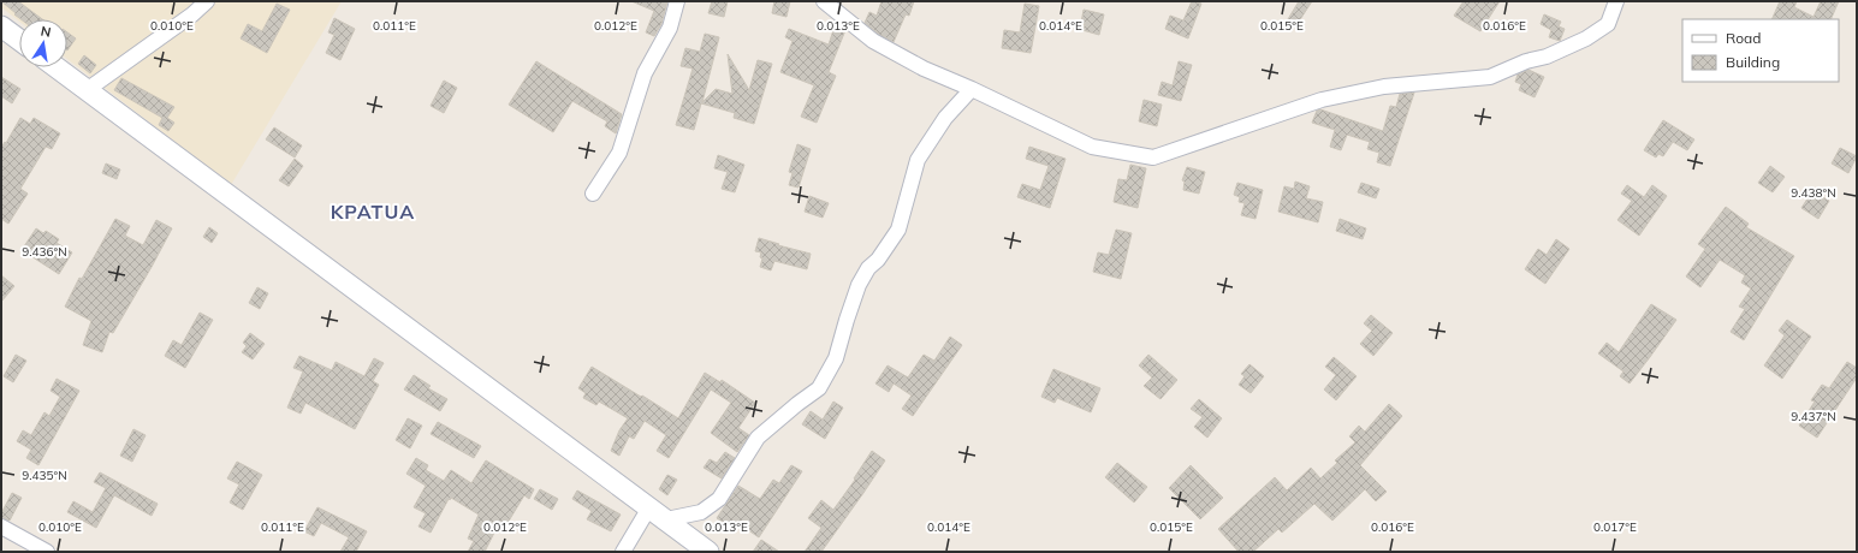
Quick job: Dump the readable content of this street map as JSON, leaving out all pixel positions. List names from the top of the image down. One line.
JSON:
{"districts":["KPATUA"],"legend":["Road","Building"],"north":"top","coordinates":["0.010°E","0.011°E","0.012°E","0.013°E","0.014°E","0.015°E","0.016°E","9.438°N","9.436°N","9.437°N","9.435°N","0.017°E"]}
